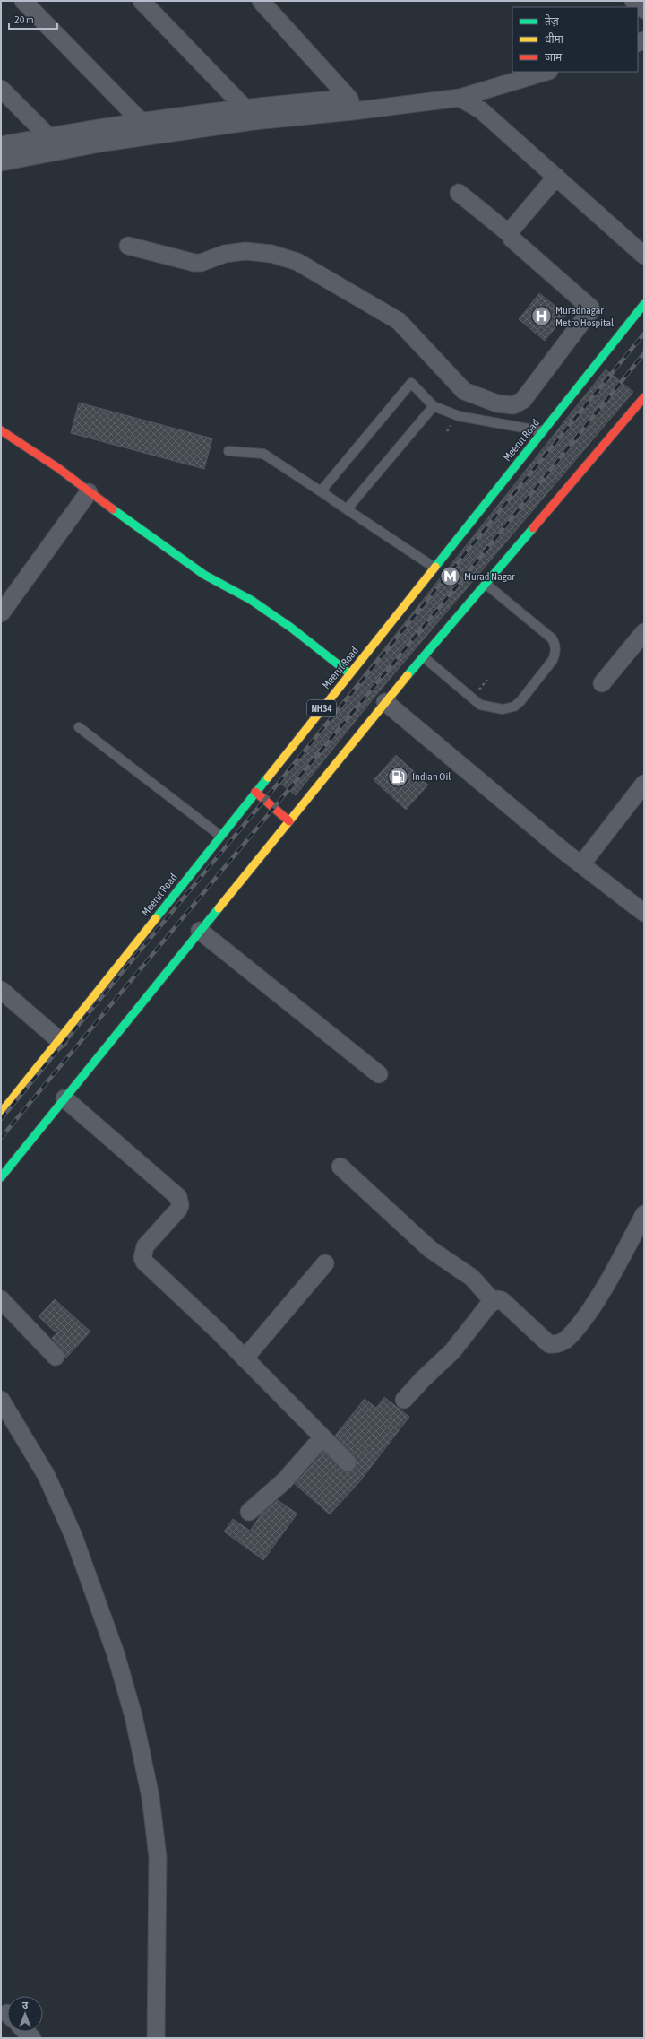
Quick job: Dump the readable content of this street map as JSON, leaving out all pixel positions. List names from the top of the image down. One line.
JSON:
{"streets":{"main road":["Meerut Road","NH34"]},"places":{"hospital":["Muradnagar Metro Hospital"],"metro station":["Murad Nagar"],"fuel station":["Indian Oil"]},"legend":["तेज़","धीमा","जाम"],"scale_bar":"20 m","north":"top"}
